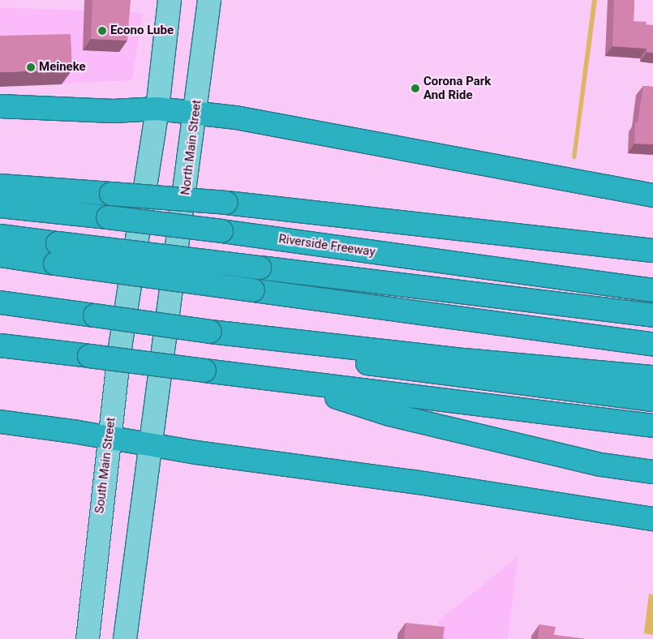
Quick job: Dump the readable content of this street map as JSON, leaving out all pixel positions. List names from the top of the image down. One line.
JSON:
{"streets":{"highway":["Riverside Freeway"],"main road":["North Main Street","South Main Street"]},"places":["Econo Lube","Meineke","Corona Park And Ride"]}
